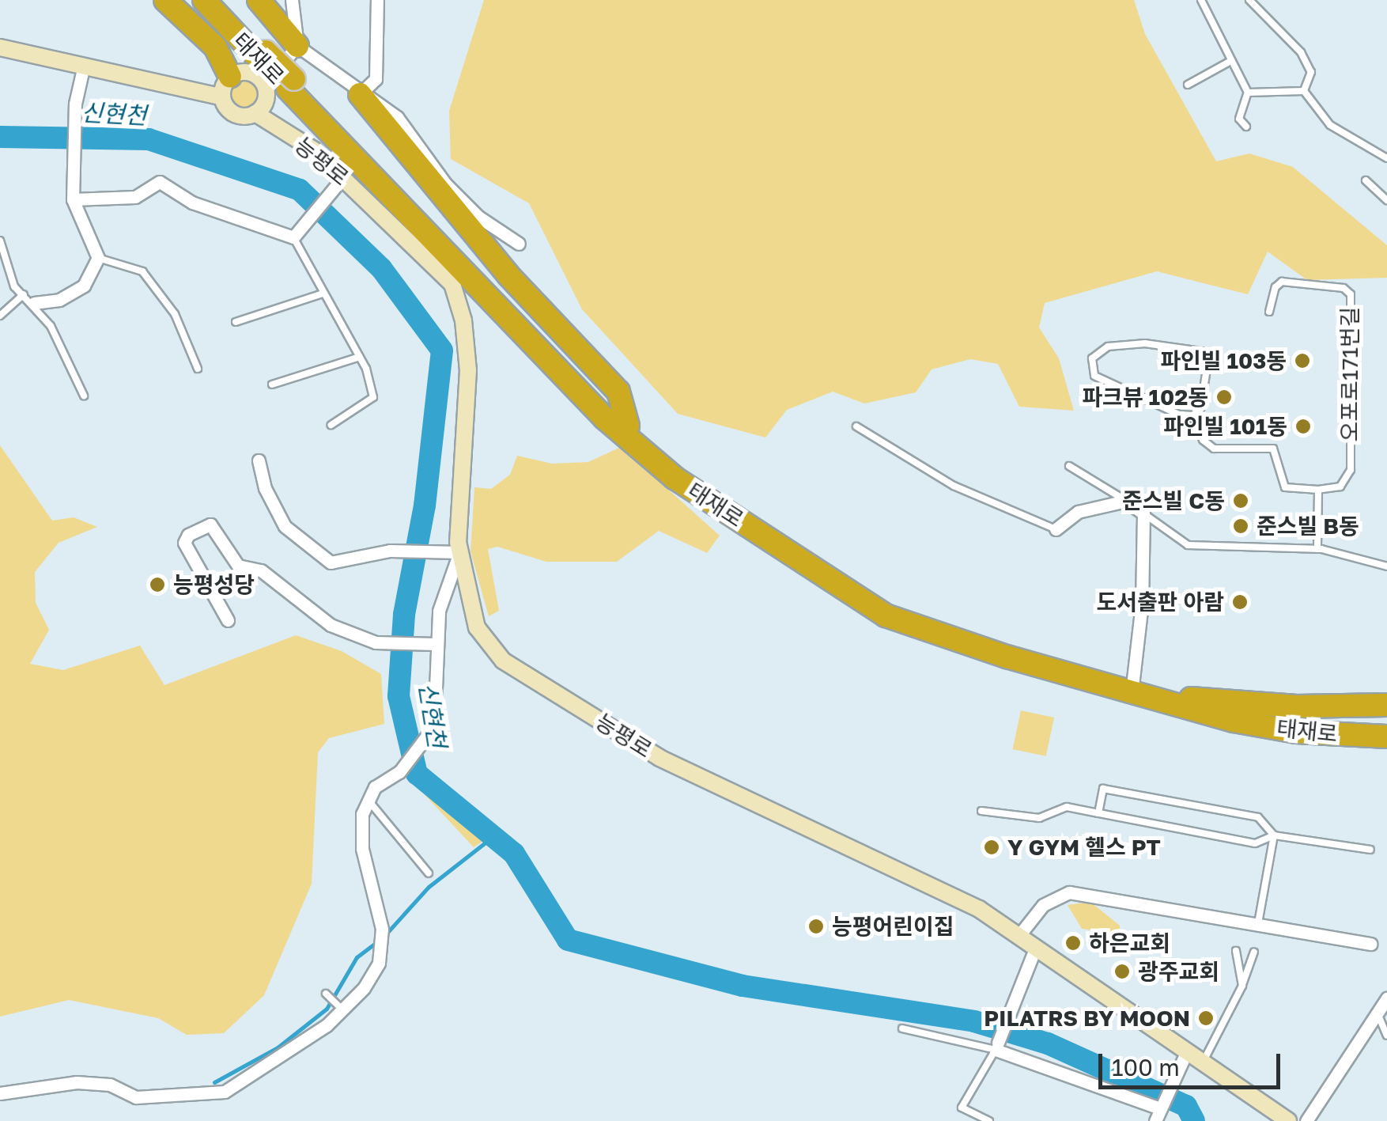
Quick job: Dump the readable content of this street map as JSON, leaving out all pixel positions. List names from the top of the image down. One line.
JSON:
{"streets":{"highway":["태재로"],"main road":["능평로"],"lane":["오포로171번길"]},"water":["신현천"],"places":["파인빌 103동","파크뷰 102동","파인빌 101동","준스빌 C동","준스빌 B동","능평성당","도서출판 아람","Y GYM 헬스 PT","능평어린이집","하은교회","광주교회","PILATRS BY MOON"],"scale_bar":"100 m"}
